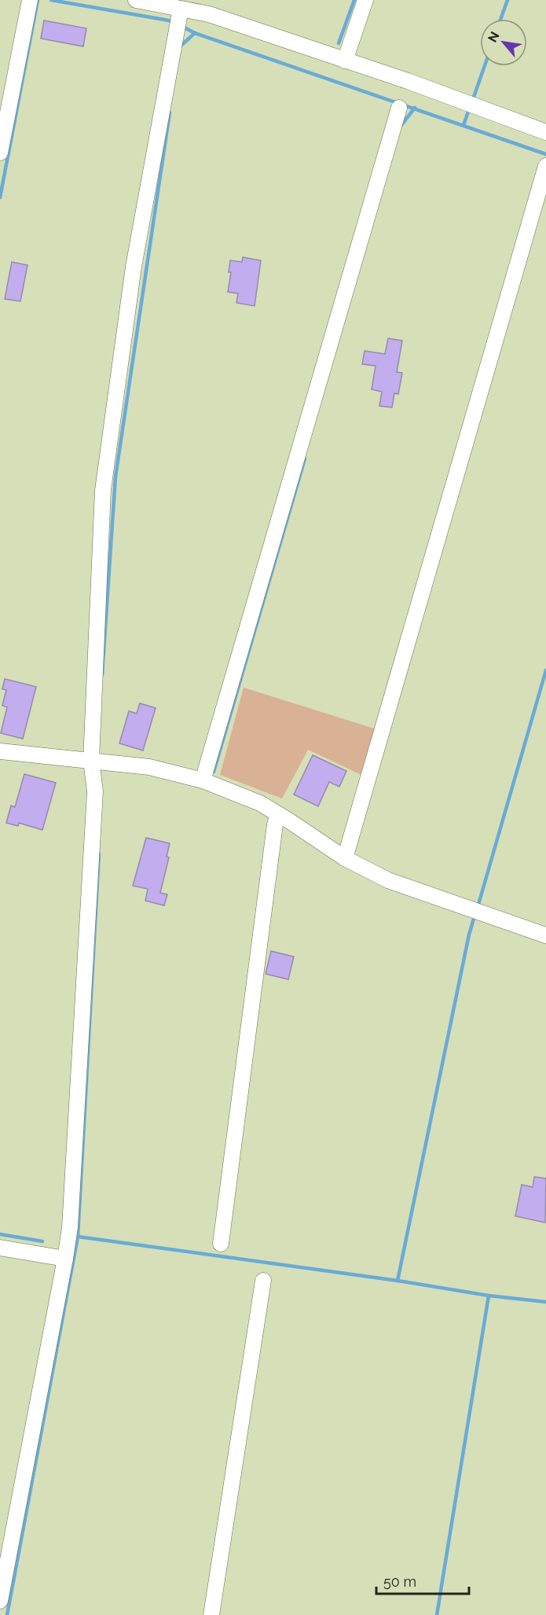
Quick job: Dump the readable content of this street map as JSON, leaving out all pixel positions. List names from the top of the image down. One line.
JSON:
{"scale_bar":"50 m","north":"top left"}
